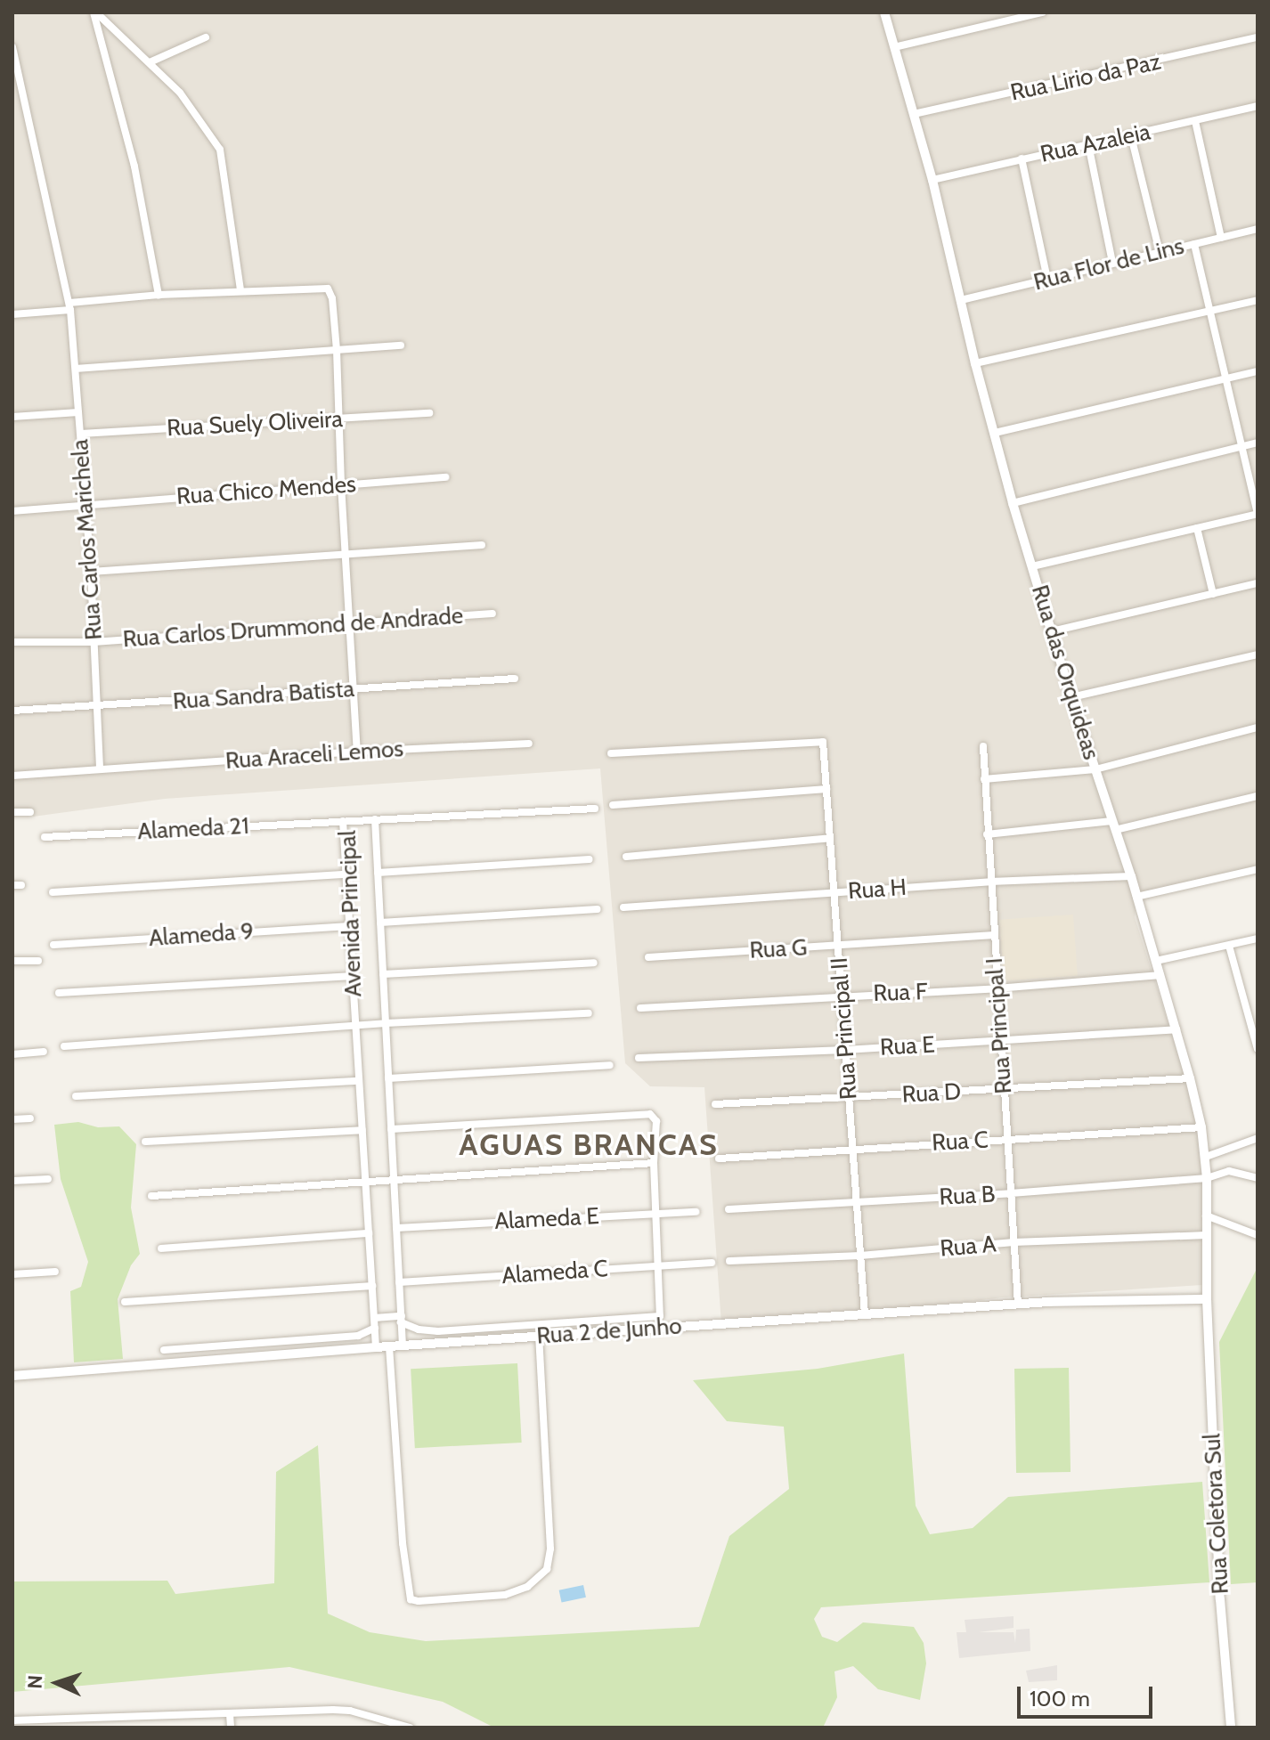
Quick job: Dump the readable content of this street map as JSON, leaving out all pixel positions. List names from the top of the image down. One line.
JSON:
{"streets":{"street":["Rua Lirio da Paz","Rua Azaleia","Rua Flor de Lins","Rua Suely Oliveira","Rua Chico Mendes","Rua Carlos Marichela","Rua Carlos Drummond de Andrade","Rua das Orquideas","Rua Sandra Batista","Rua Araceli Lemos","Alameda 21","Rua H","Avenida Principal","Alameda 9","Rua G","Rua F","Rua Principal I","Rua Principal II","Rua E","Rua D","Rua C","Rua B","Alameda E","Rua A","Alameda C","Rua 2 de Junho","Rua Coletora Sul"]},"crossings":[["Rua Lirio da Paz","Rua das Orquideas"],["Rua Azaleia","Rua das Orquideas"],["Rua Flor de Lins","Rua das Orquideas"],["Rua Suely Oliveira","Rua Carlos Marichela"],["Rua Chico Mendes","Rua Carlos Marichela"],["Rua Carlos Marichela","Rua Carlos Drummond de Andrade"],["Rua Carlos Marichela","Rua Sandra Batista"],["Rua Carlos Marichela","Rua Araceli Lemos"],["Rua das Orquideas","Rua H"],["Rua das Orquideas","Rua F"],["Rua das Orquideas","Rua E"],["Rua das Orquideas","Rua D"],["Rua das Orquideas","Rua C"],["Rua das Orquideas","Rua B"],["Rua das Orquideas","Rua A"],["Rua das Orquideas","Rua 2 de Junho"],["Rua das Orquideas","Rua Coletora Sul"],["Alameda 21","Avenida Principal"],["Rua H","Rua Principal I"],["Rua H","Rua Principal II"],["Avenida Principal","Alameda 9"],["Avenida Principal","Alameda E"],["Avenida Principal","Alameda C"],["Avenida Principal","Rua 2 de Junho"],["Rua G","Rua Principal I"],["Rua G","Rua Principal II"],["Rua F","Rua Principal I"],["Rua F","Rua Principal II"],["Rua Principal I","Rua E"],["Rua Principal I","Rua D"],["Rua Principal I","Rua C"],["Rua Principal I","Rua B"],["Rua Principal I","Rua A"],["Rua Principal I","Rua 2 de Junho"],["Rua Principal II","Rua E"],["Rua Principal II","Rua D"],["Rua Principal II","Rua C"],["Rua Principal II","Rua B"],["Rua Principal II","Rua A"],["Rua Principal II","Rua 2 de Junho"],["Rua 2 de Junho","Rua Coletora Sul"]],"districts":["ÁGUAS BRANCAS"],"scale_bar":"100 m","north":"left"}
